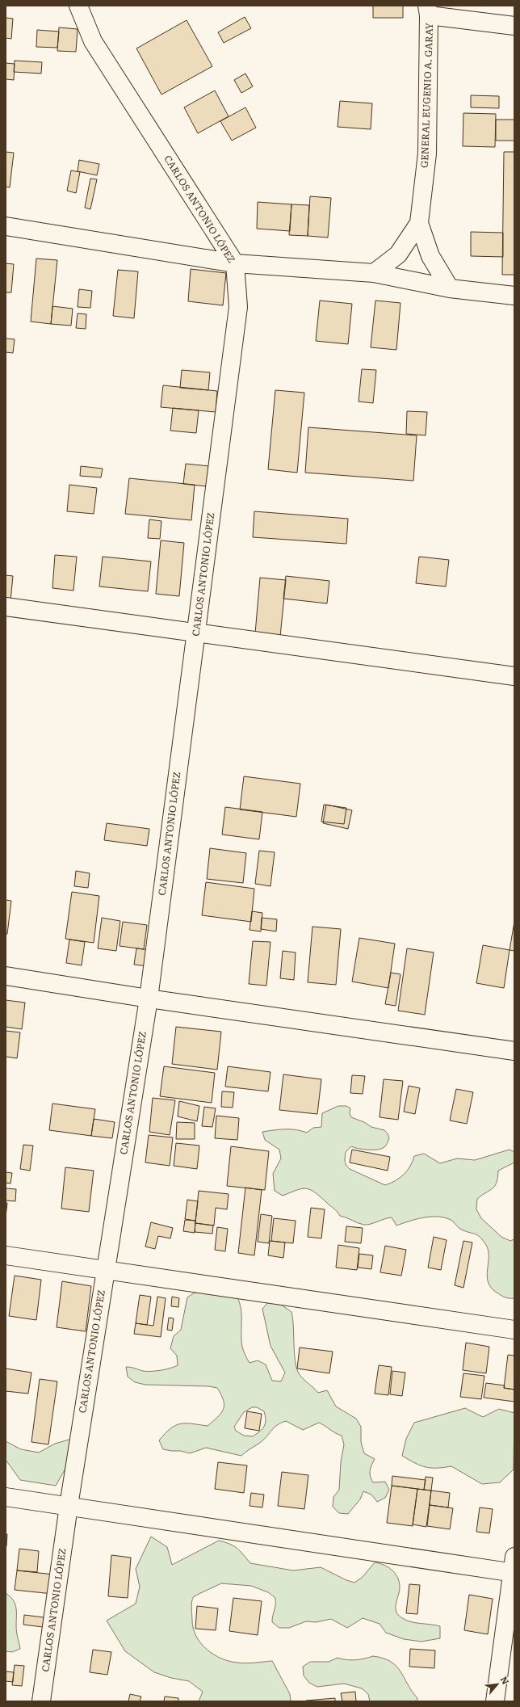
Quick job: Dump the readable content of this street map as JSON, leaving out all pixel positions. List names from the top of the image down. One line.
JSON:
{"streets":{"street":["GENERAL EUGENIO A. GARAY","CARLOS ANTONIO LÓPEZ"]},"north":"top right"}
